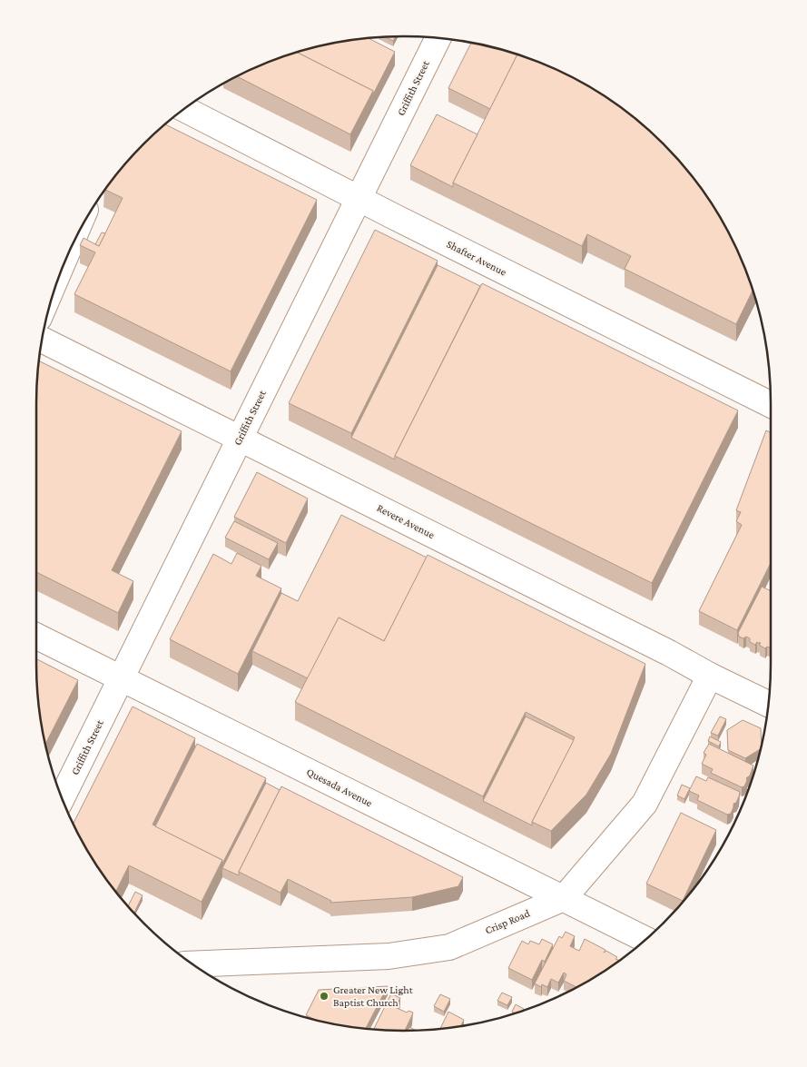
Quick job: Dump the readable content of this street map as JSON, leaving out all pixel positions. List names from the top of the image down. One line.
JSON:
{"streets":{"street":["Griffith Street","Shafter Avenue","Revere Avenue","Quesada Avenue","Crisp Road"]},"crossings":[["Griffith Street","Shafter Avenue"],["Griffith Street","Revere Avenue"],["Griffith Street","Quesada Avenue"],["Revere Avenue","Crisp Road"],["Quesada Avenue","Crisp Road"]],"places":["Greater New Light Baptist Church"]}
